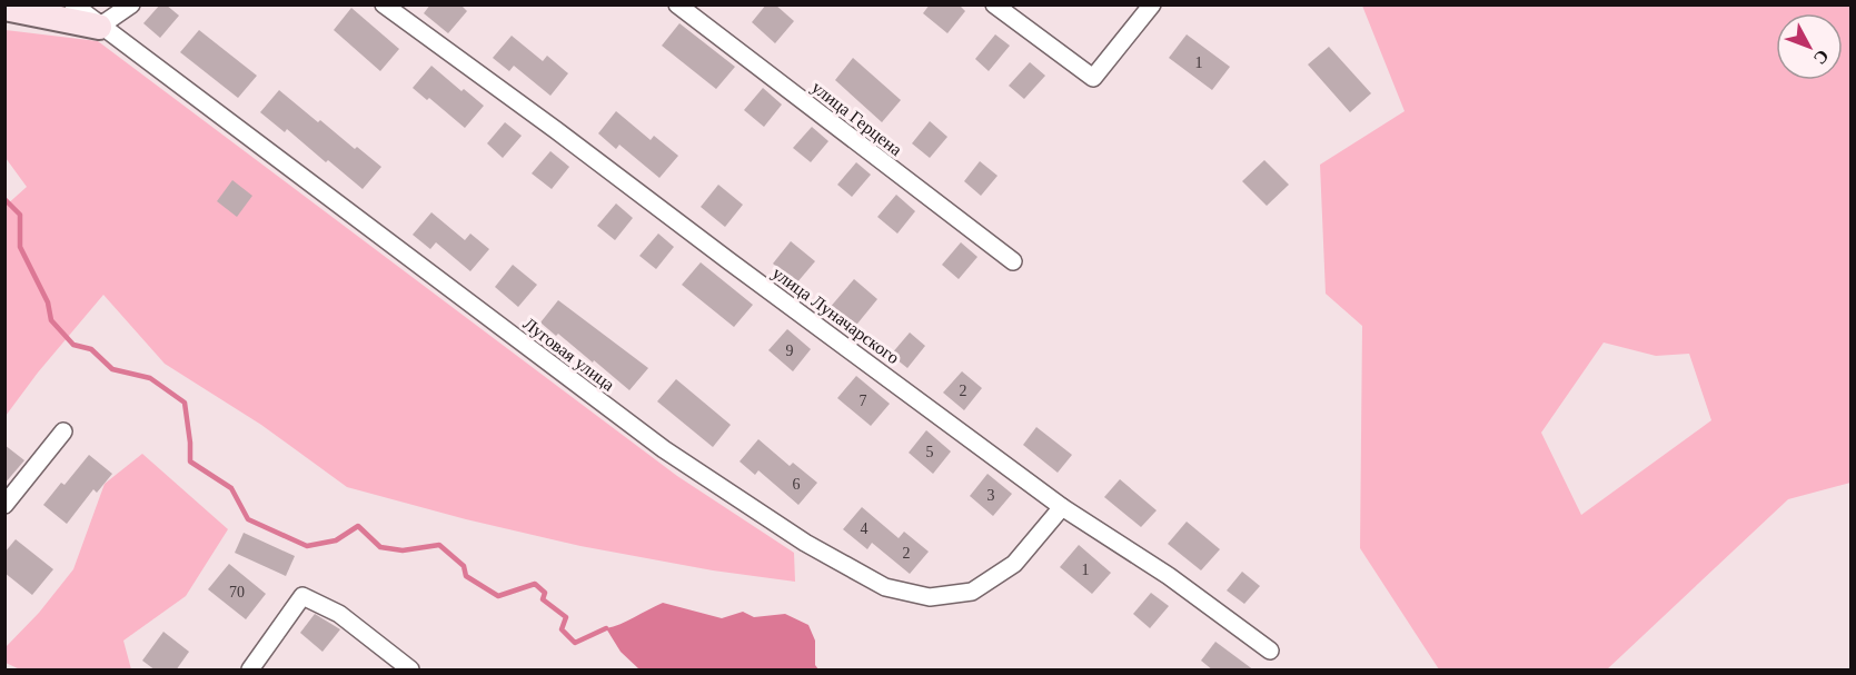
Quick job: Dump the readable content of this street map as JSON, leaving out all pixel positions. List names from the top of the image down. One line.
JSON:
{"streets":{"street":["улица Герцена","улица Луначарского","Луговая улица"]},"crossings":[["улица Луначарского","Луговая улица"]],"house_numbers":["1","9","2","7","5","6","3","4","2","1","70"],"north":"bottom right"}
